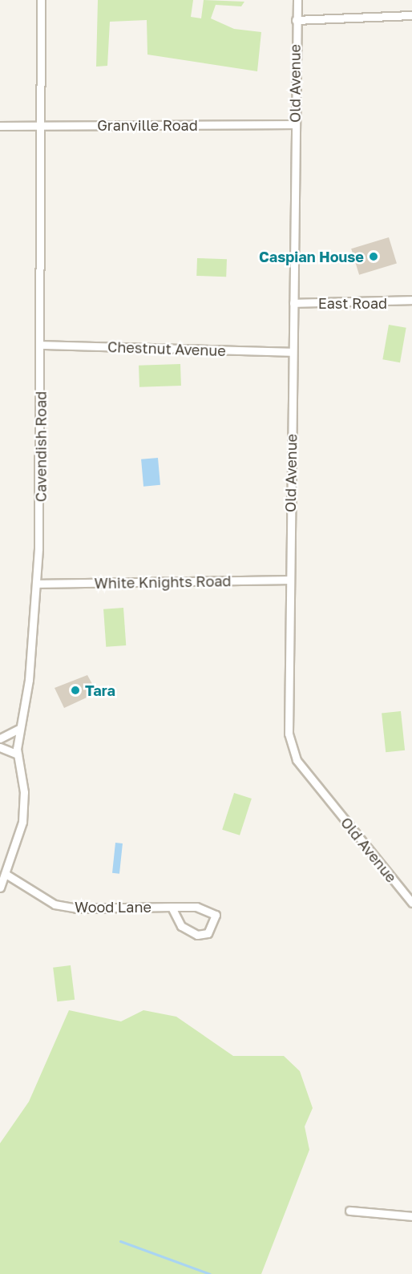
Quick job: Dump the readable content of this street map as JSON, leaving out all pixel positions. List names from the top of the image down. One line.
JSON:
{"streets":{"street":["Old Avenue","Granville Road","East Road","Chestnut Avenue","Cavendish Road","White Knights Road","Wood Lane"]},"crossings":[["Old Avenue","Granville Road"],["Old Avenue","East Road"],["Old Avenue","Chestnut Avenue"],["Old Avenue","White Knights Road"],["Granville Road","Cavendish Road"],["Chestnut Avenue","Cavendish Road"],["Cavendish Road","White Knights Road"],["Cavendish Road","Wood Lane"]],"places":["Caspian House","Tara"]}
